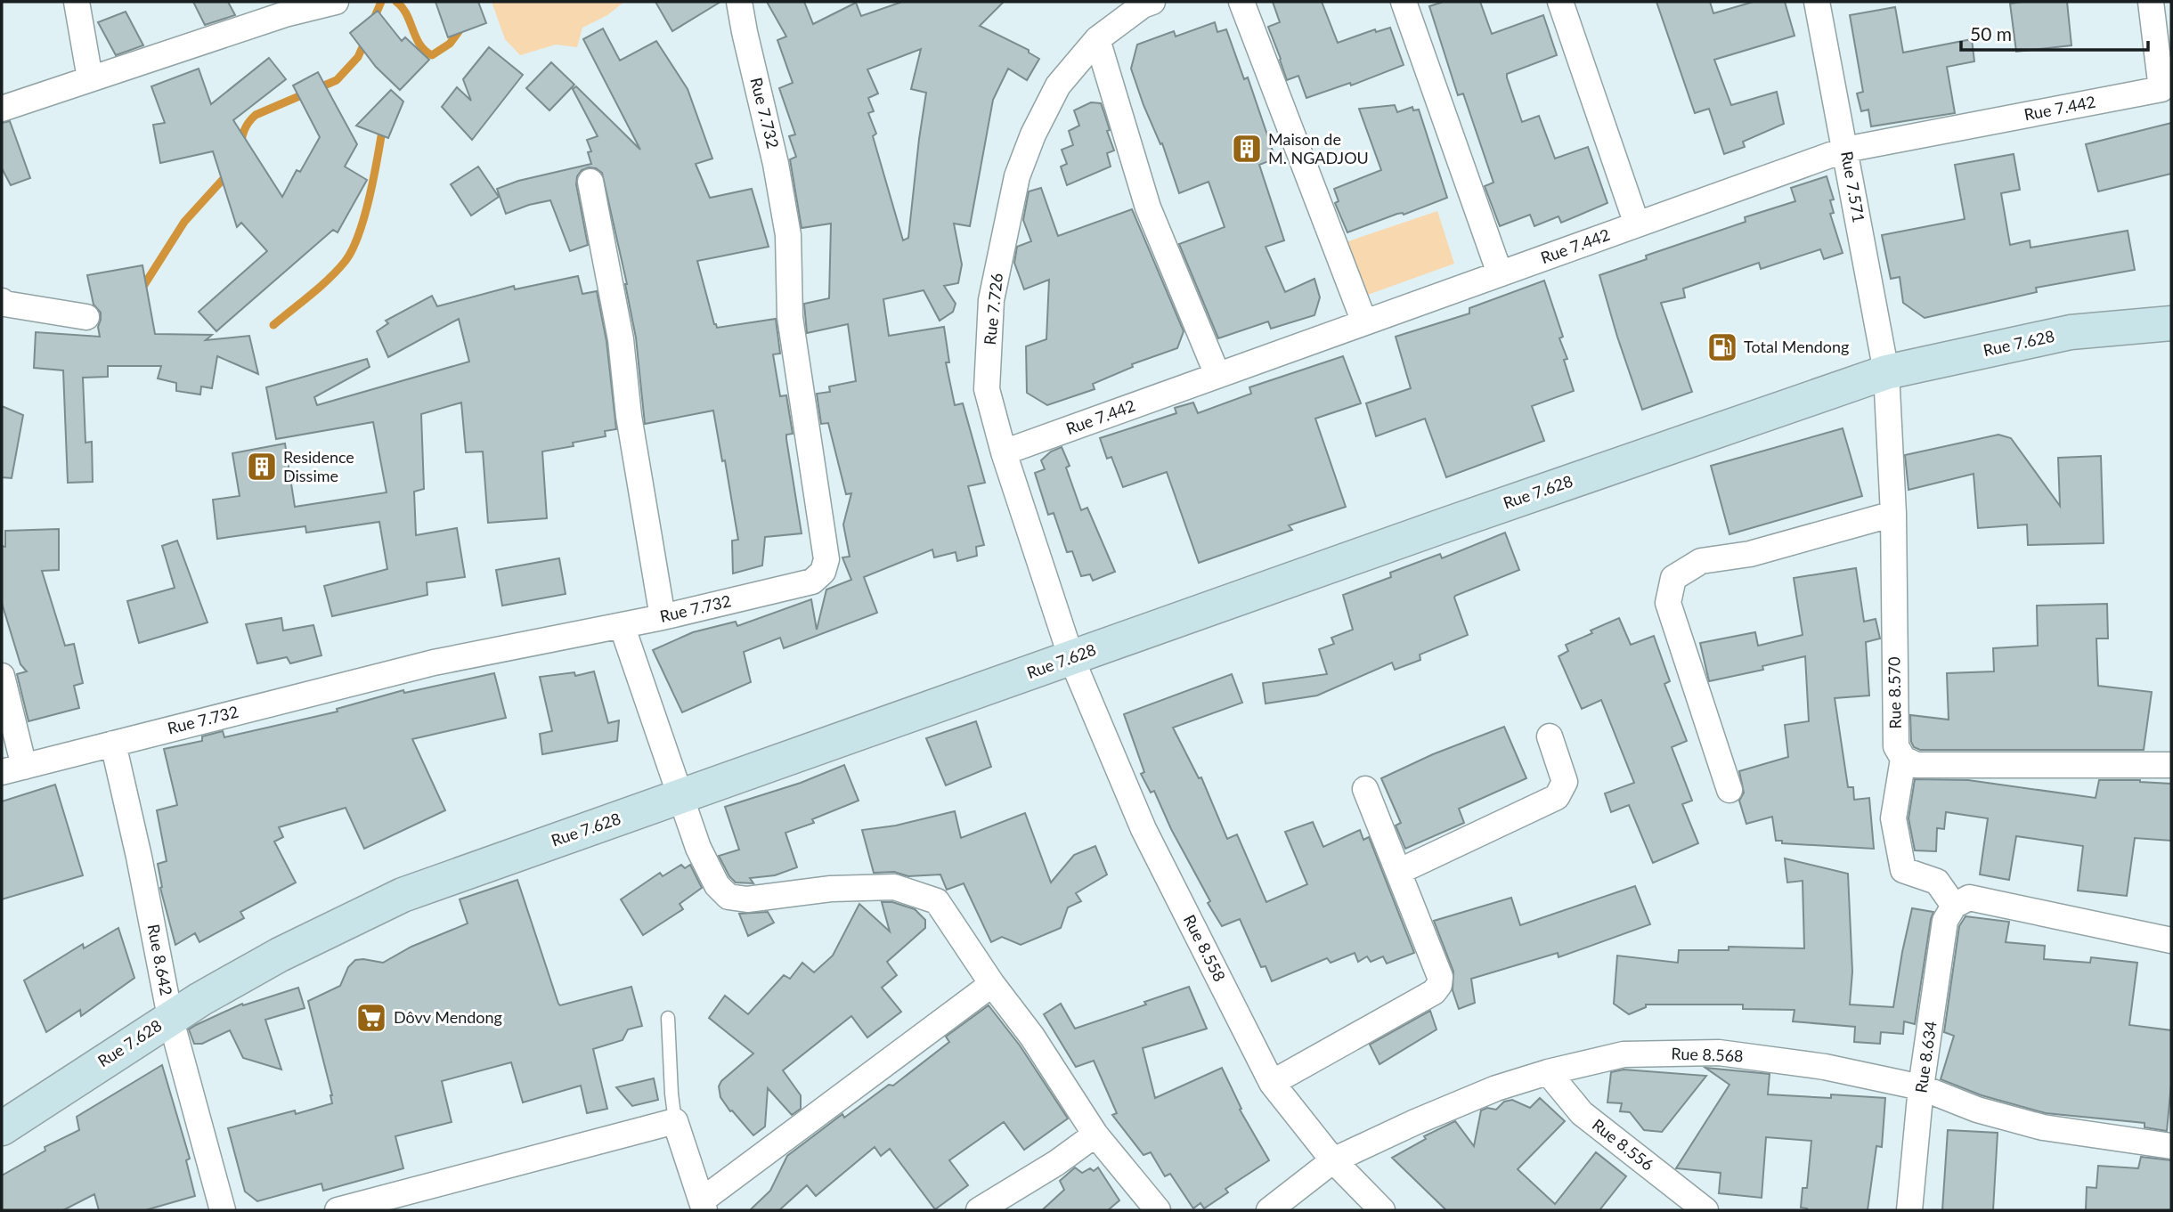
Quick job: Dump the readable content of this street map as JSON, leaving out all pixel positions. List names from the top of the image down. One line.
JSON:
{"streets":{"main road":["Rue 7.628"],"street":["Rue 7.442","Rue 7.732","Rue 7.571","Rue 7.726","Rue 8.570","Rue 8.558","Rue 8.642","Rue 8.568","Rue 8.634","Rue 8.556"]},"crossings":[["Rue 7.442","Rue 7.571"],["Rue 7.442","Rue 7.726"],["Rue 7.732","Rue 8.642"],["Rue 7.571","Rue 7.628"],["Rue 7.571","Rue 8.570"],["Rue 7.726","Rue 7.628"],["Rue 7.726","Rue 8.558"],["Rue 7.628","Rue 8.570"],["Rue 7.628","Rue 8.558"],["Rue 7.628","Rue 8.642"],["Rue 8.570","Rue 8.634"],["Rue 8.558","Rue 8.568"],["Rue 8.568","Rue 8.634"],["Rue 8.568","Rue 8.556"]],"places":{"building":["Maison de M. NGADJOU","Residence Dissime"],"fuel station":["Total Mendong"],"supermarket":["Dôvv Mendong"]},"scale_bar":"50 m"}
